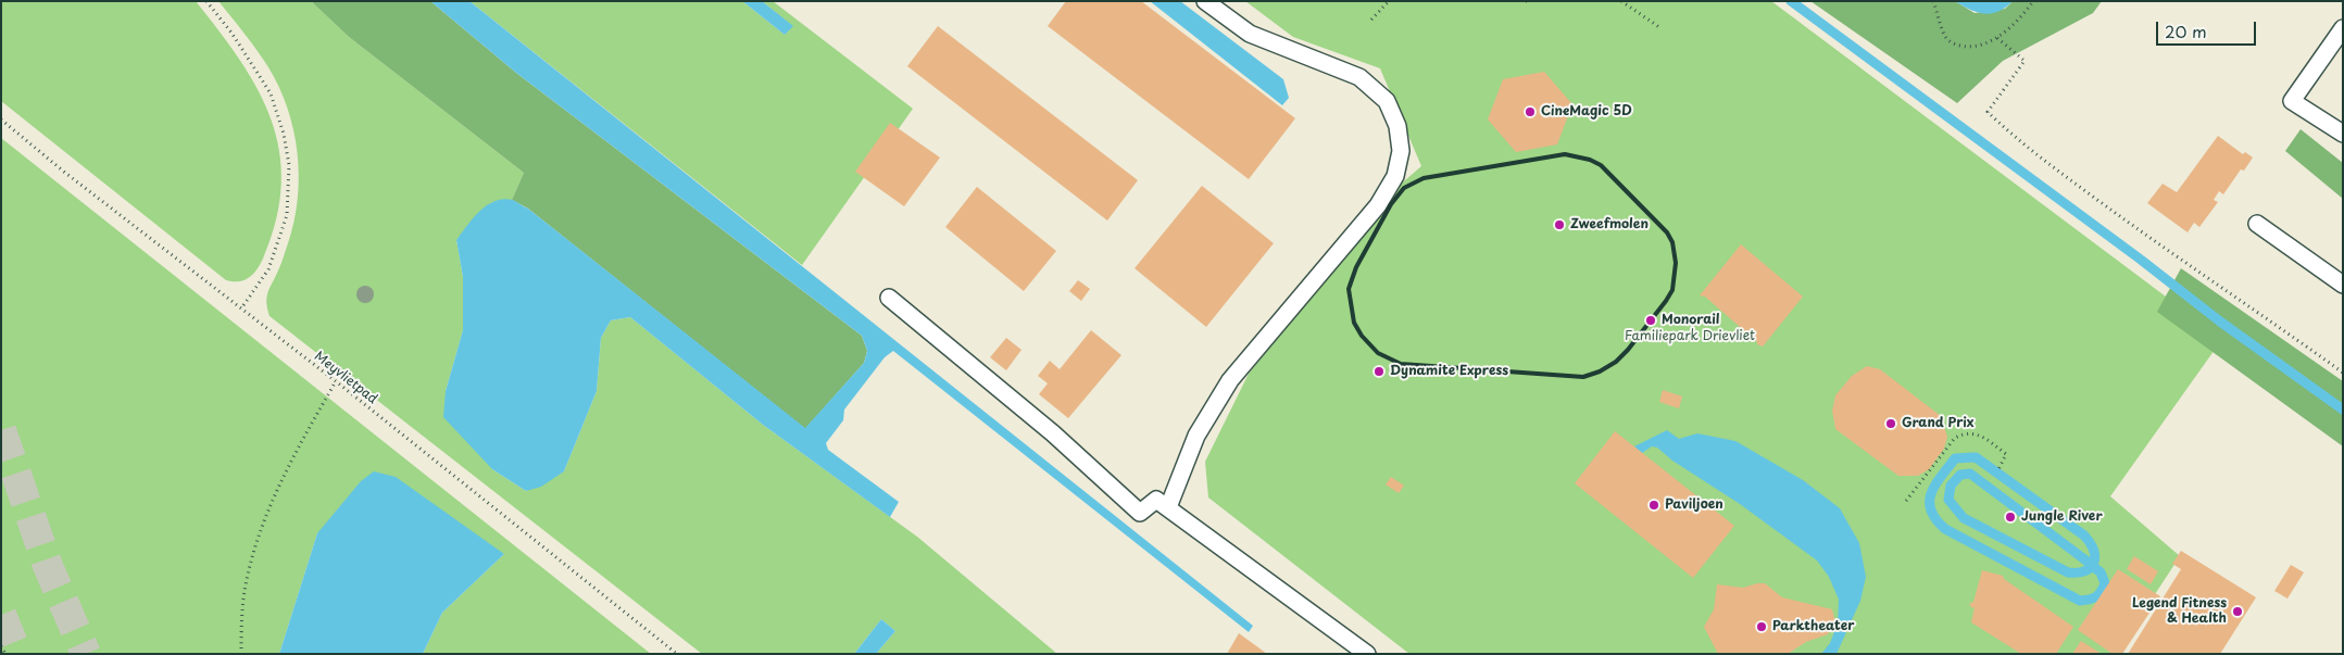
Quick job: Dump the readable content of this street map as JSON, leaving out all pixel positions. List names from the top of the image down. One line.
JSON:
{"streets":{"path":["Meyvlietpad"]},"parks":["Familiepark Drievliet"],"places":["CineMagic 5D","Zweefmolen","Monorail","Dynamite Express","Grand Prix","Paviljoen","Jungle River","Legend Fitness & Health","Parktheater"],"scale_bar":"20 m"}
